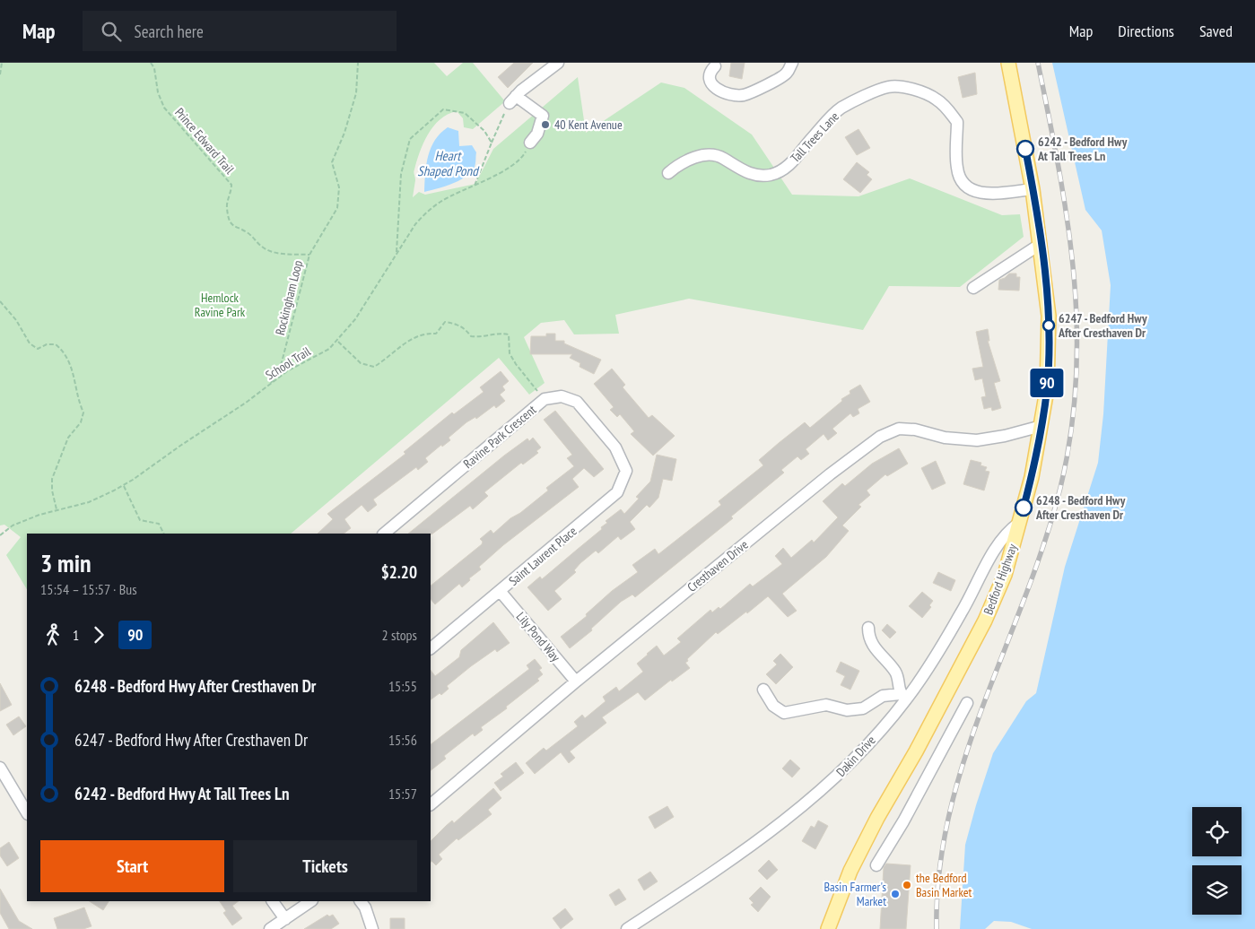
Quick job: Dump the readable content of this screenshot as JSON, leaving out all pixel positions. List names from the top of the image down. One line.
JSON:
{"streets":{"main road":["Bedford Highway"],"street":["Tall Trees Lane","Ravine Park Crescent","Saint Laurent Place","Cresthaven Drive","Lily Pond Way","Dakin Drive"],"path":["Prince Edward Trail","Rockingham Loop","School Trail"]},"crossings":[["Tall Trees Lane","Bedford Highway"],["Prince Edward Trail","Rockingham Loop"],["Rockingham Loop","School Trail"],["Ravine Park Crescent","Saint Laurent Place"],["Saint Laurent Place","Lily Pond Way"],["Cresthaven Drive","Bedford Highway"],["Cresthaven Drive","Lily Pond Way"],["Bedford Highway","Dakin Drive"]],"water":["Heart Shaped Pond"],"parks":["Hemlock Ravine Park"],"places":["40 Kent Avenue","6242 - Bedford Hwy At Tall Trees Ln","6247 - Bedford Hwy After Cresthaven Dr","6248 - Bedford Hwy After Cresthaven Dr","the Bedford Basin Market","Basin Farmer's Market"],"lines":["bus line 90"],"page":{"header":"Map","search":"Search here","nav":["Map","Directions","Saved"],"on_map":"90","heading":["3 min","15:54 – 15:57 · Bus","$2.20"],"legs":["1","90","2 stops"],"list":[{"name":"6248 - Bedford Hwy After Cresthaven Dr","value":"15:55"},{"name":"6247 - Bedford Hwy After Cresthaven Dr","value":"15:56"},{"name":"6242 - Bedford Hwy At Tall Trees Ln","value":"15:57"}],"buttons":["Start","Tickets"]}}
